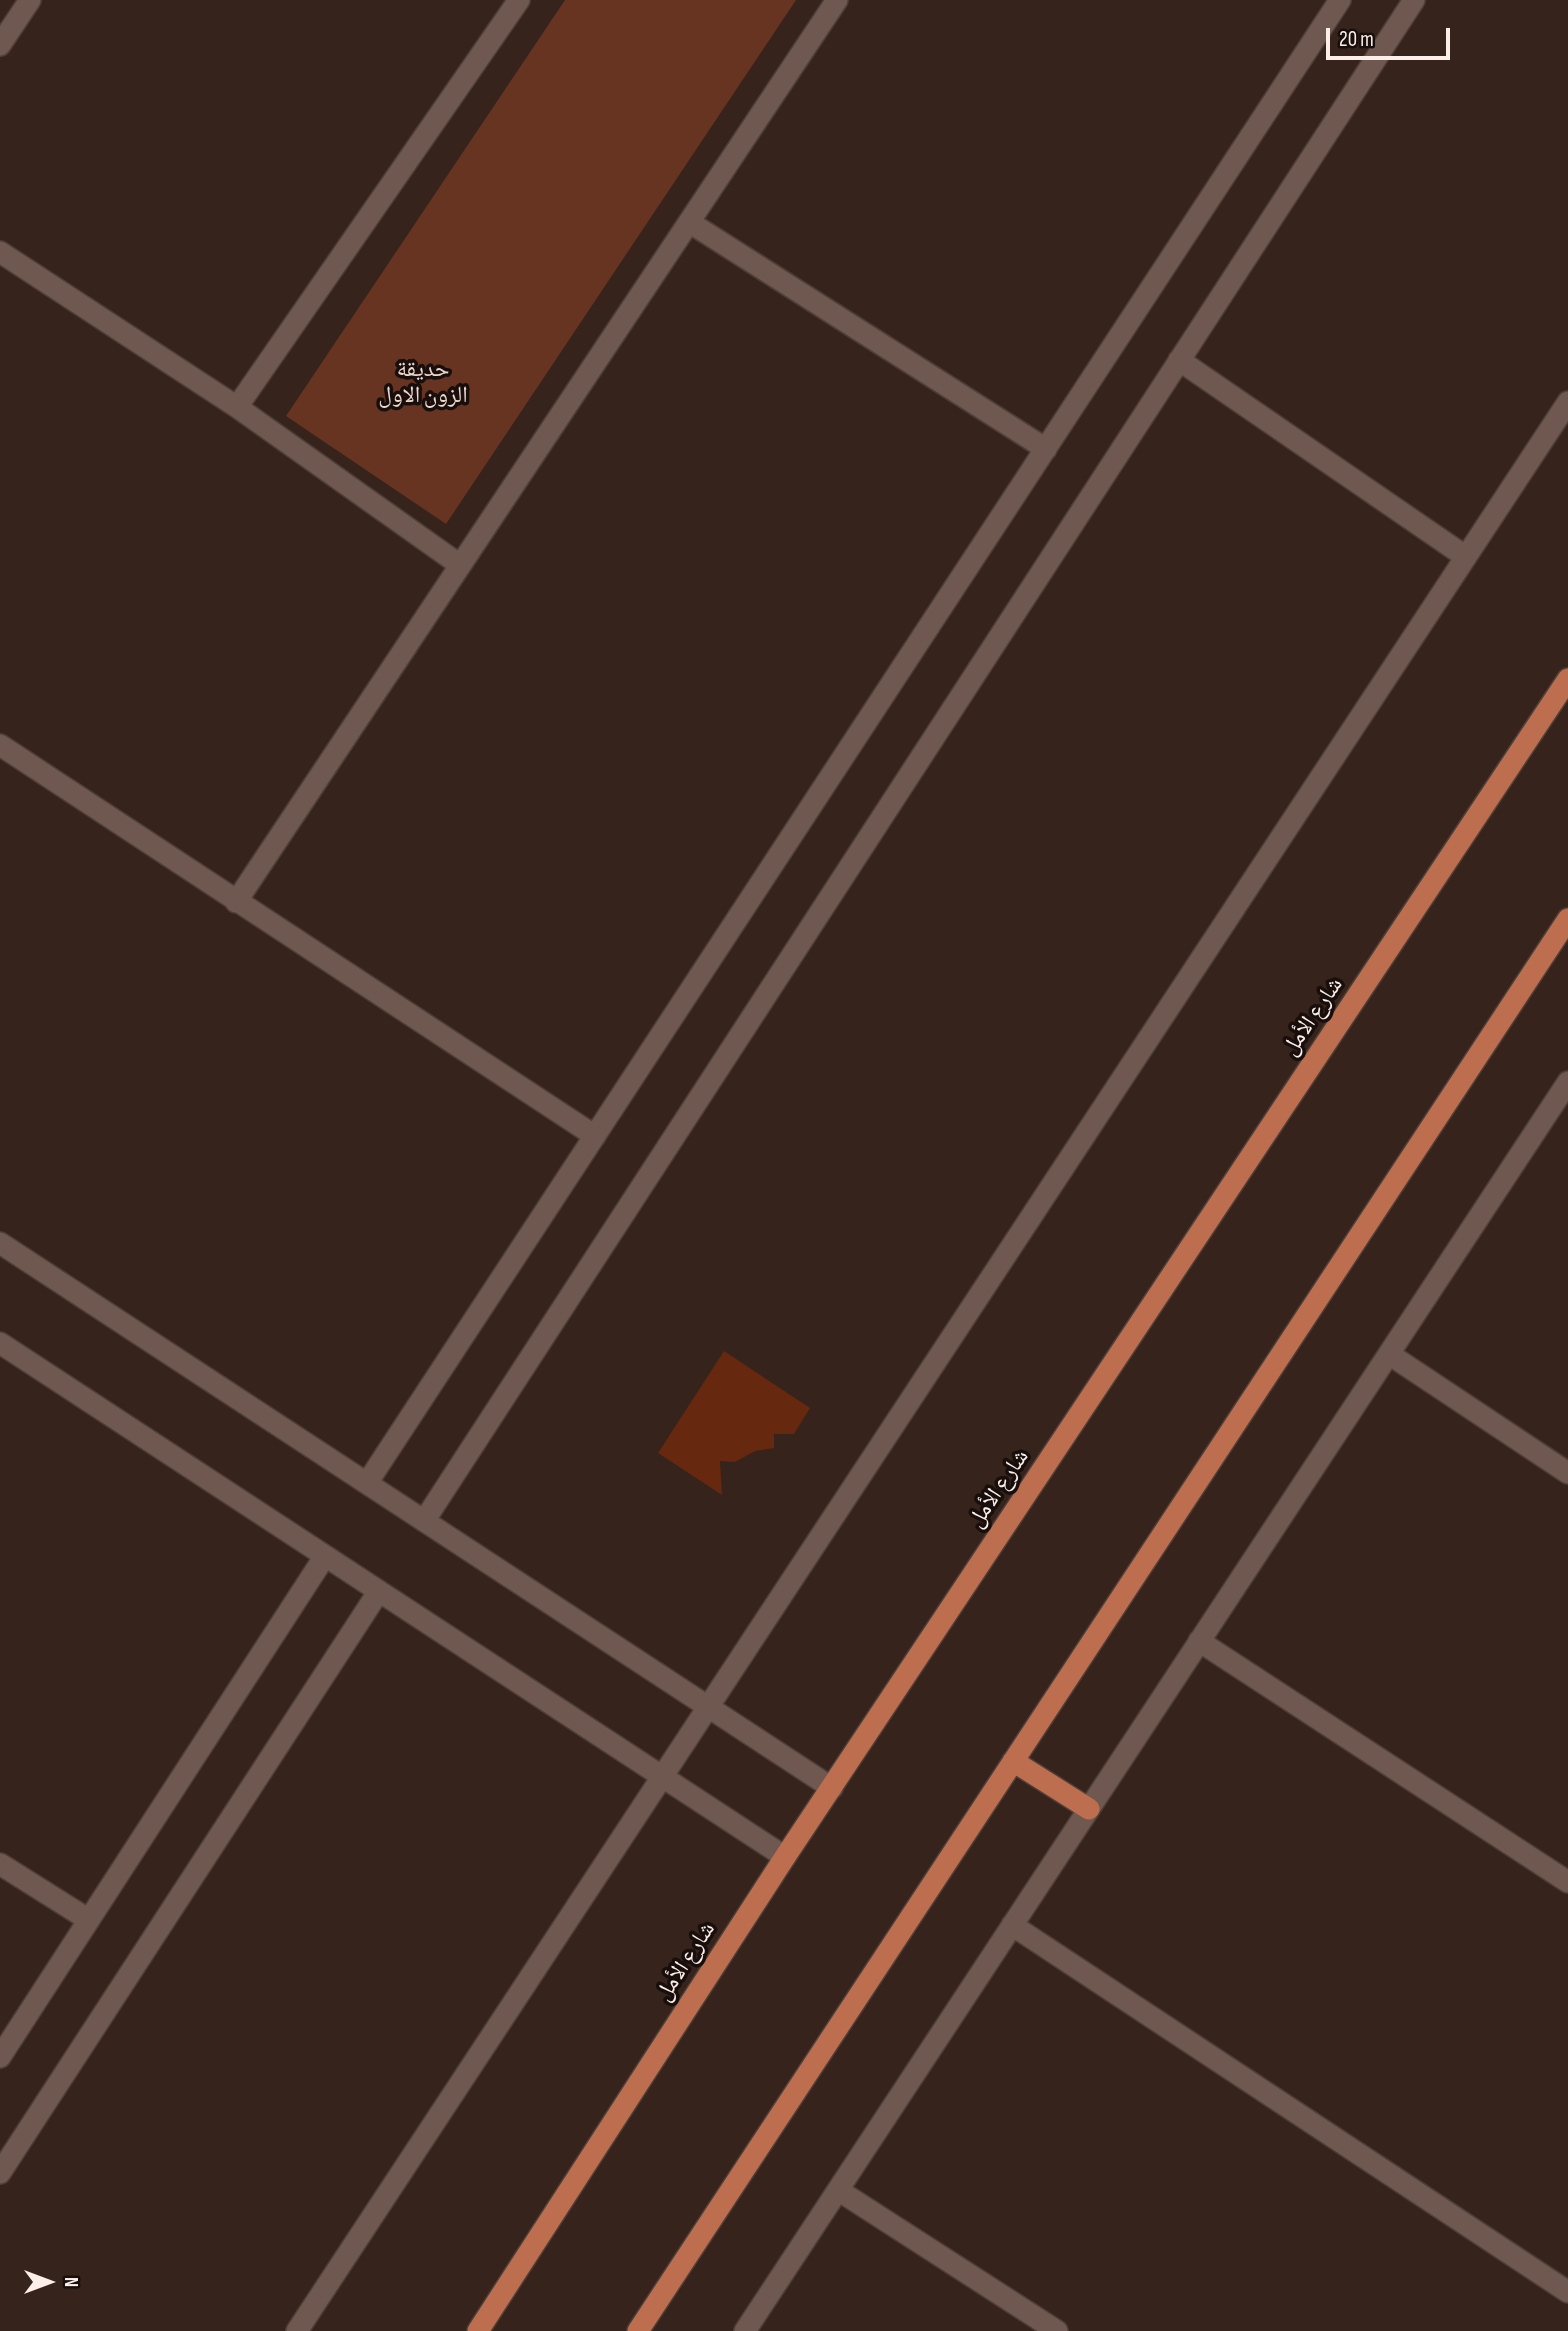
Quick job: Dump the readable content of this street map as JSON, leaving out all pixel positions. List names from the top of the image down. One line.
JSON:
{"streets":{"main road":["شارع الأمل"]},"parks":["حديقة الزون الاول"],"scale_bar":"20 m","north":"right"}
